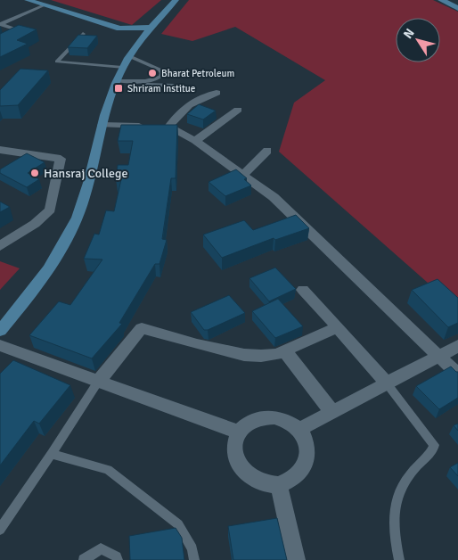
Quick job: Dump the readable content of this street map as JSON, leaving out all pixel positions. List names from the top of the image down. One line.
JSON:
{"places":{"other":["Bharat Petroleum","Hansraj College"],"transit":["Shriram Institue"]},"north":"top left"}
